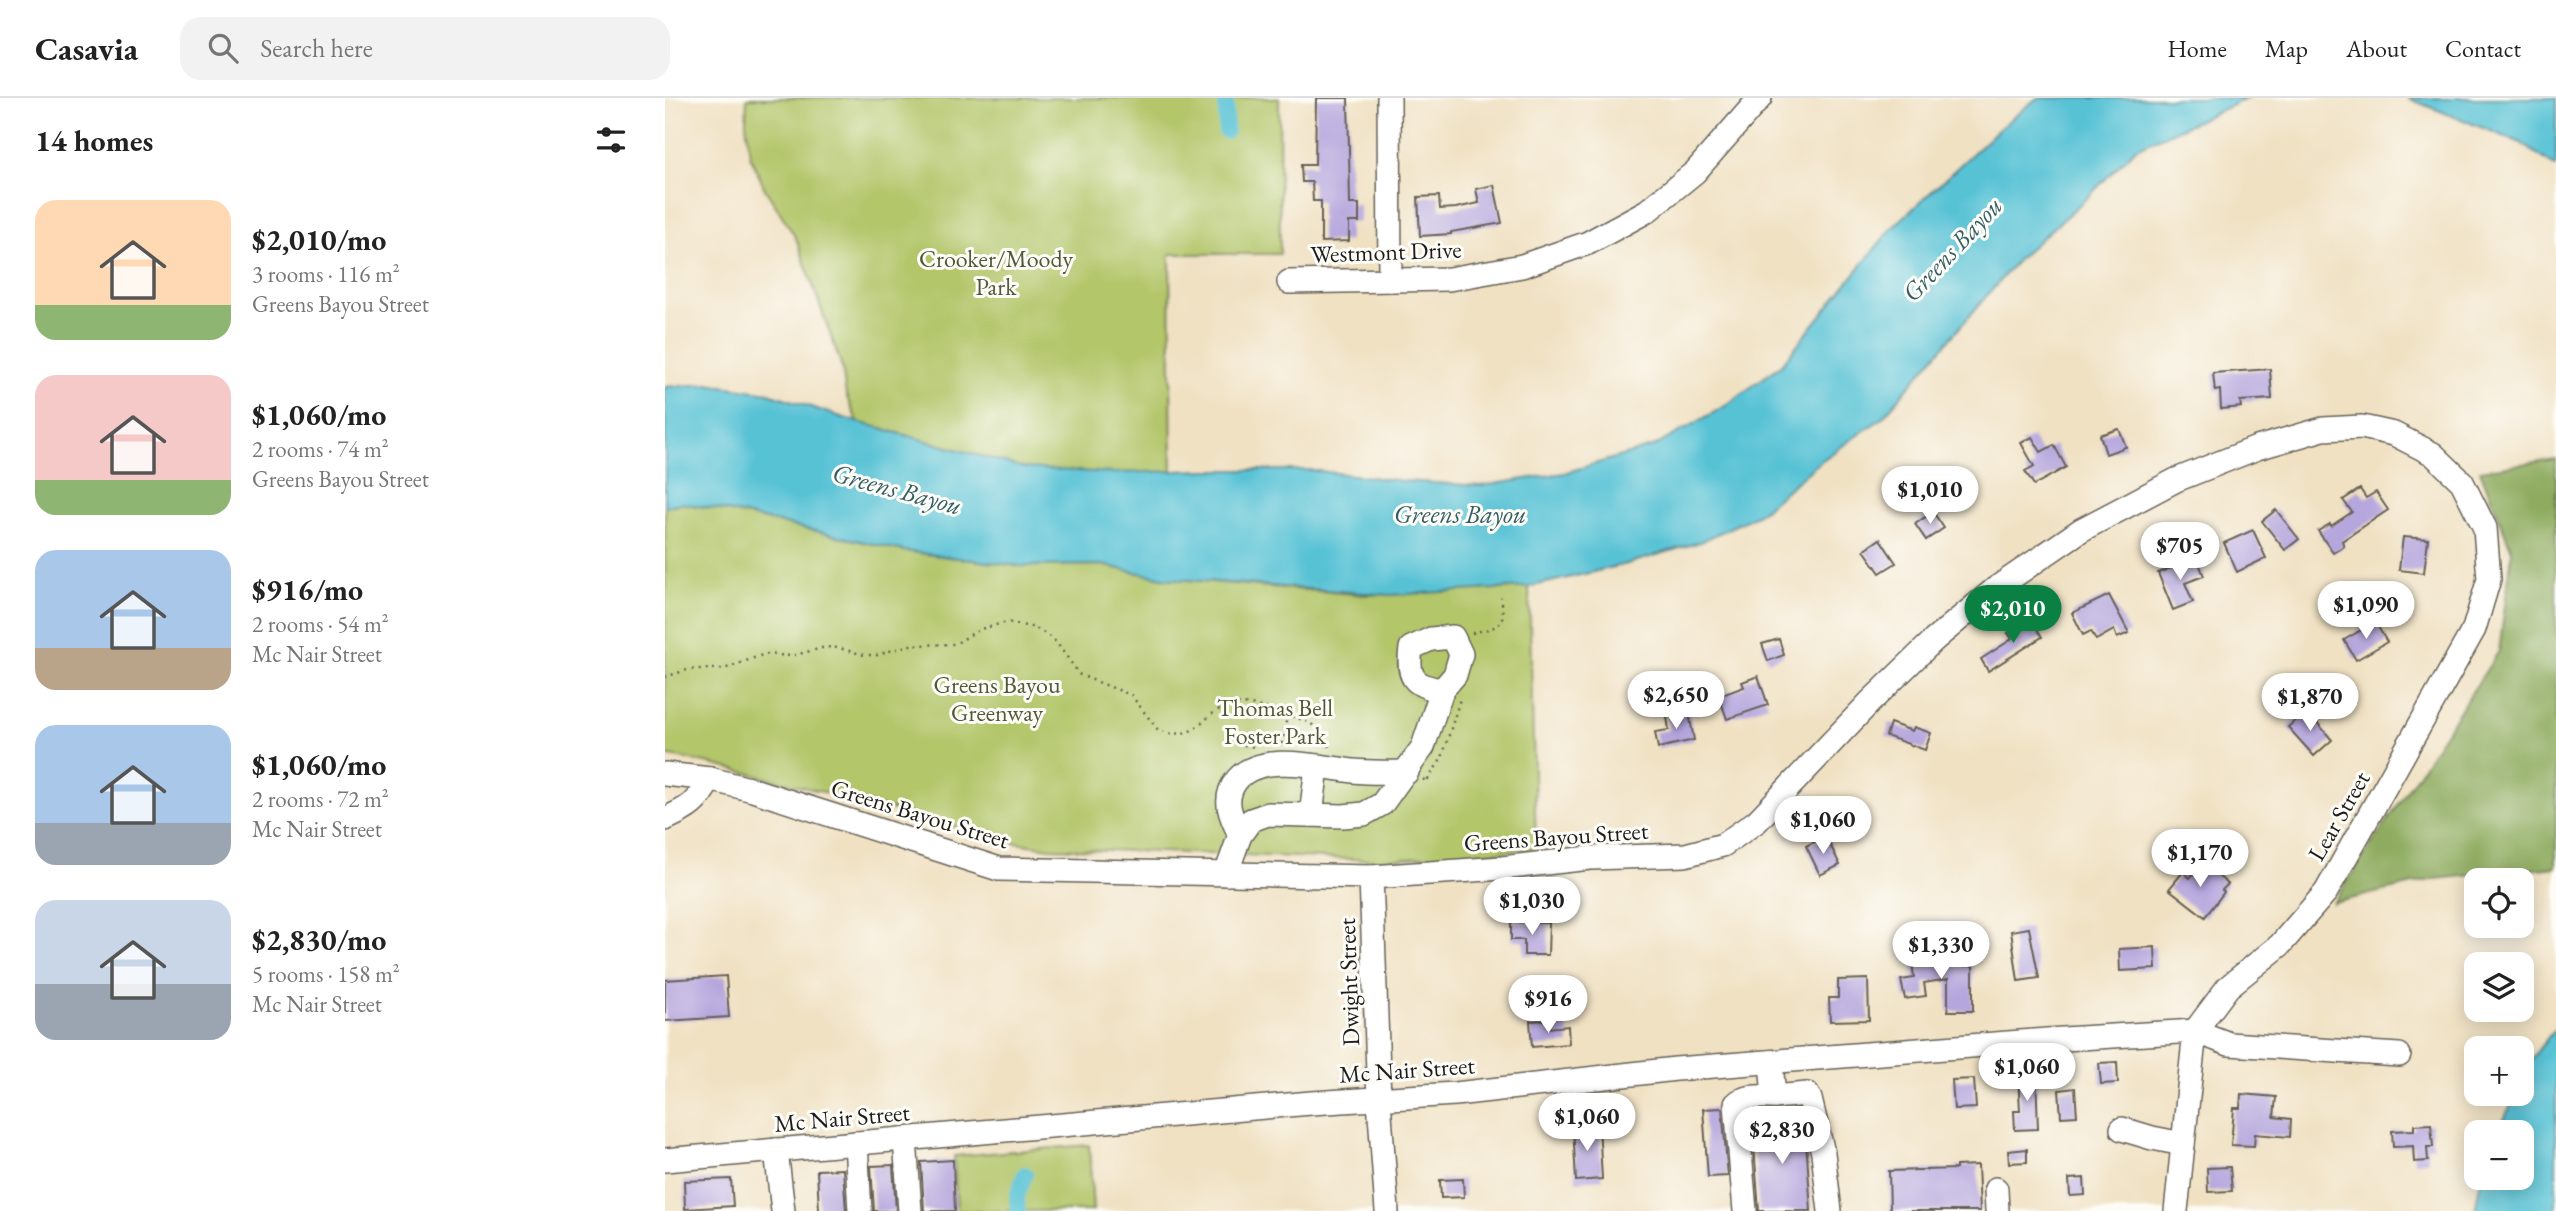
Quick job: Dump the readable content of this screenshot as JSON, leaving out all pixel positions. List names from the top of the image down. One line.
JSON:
{"streets":{"street":["Westmont Drive","Greens Bayou Street","Lear Street","Dwight Street","Mc Nair Street"]},"crossings":[["Greens Bayou Street","Lear Street"],["Greens Bayou Street","Dwight Street"],["Lear Street","Mc Nair Street"],["Dwight Street","Mc Nair Street"]],"water":["Greens Bayou"],"parks":["Crooker/Moody Park","Greens Bayou Greenway","Thomas Bell Foster Park"],"page":{"header":"Casavia","search":"Search here","nav":["Home","Map","About","Contact"],"heading":"14 homes","list":[{"name":"$2,010/mo","note":"3 rooms · 116 m² · Greens Bayou Street"},{"name":"$1,060/mo","note":"2 rooms · 74 m² · Greens Bayou Street"},{"name":"$916/mo","note":"2 rooms · 54 m² · Mc Nair Street"},{"name":"$1,060/mo","note":"2 rooms · 72 m² · Mc Nair Street"},{"name":"$2,830/mo","note":"5 rooms · 158 m² · Mc Nair Street"}],"price":["$1,010","$705","$1,090","$2,010","$2,650","$1,870","$1,060","$1,170","$1,030","$1,330","$916","$1,060","$1,060","$2,830"],"map_buttons":["+","−"]}}
